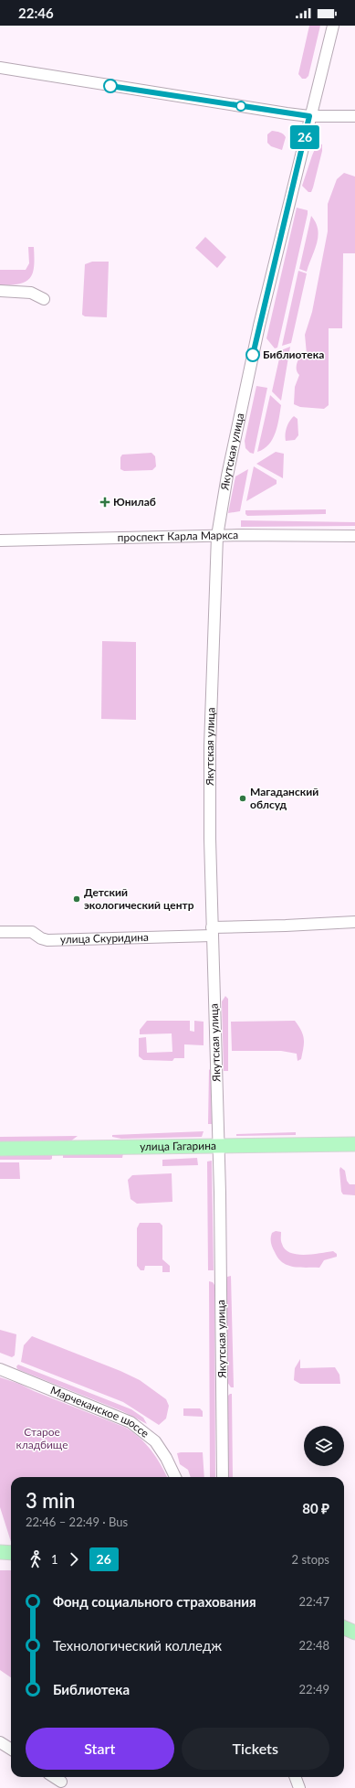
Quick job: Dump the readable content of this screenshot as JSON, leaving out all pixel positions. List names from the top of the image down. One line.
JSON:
{"streets":{"main road":["улица Гагарина"],"street":["Якутская улица","проспект Карла Маркса","улица Скуридина","Марчеканское шоссе"]},"crossings":[["Якутская улица","проспект Карла Маркса"],["Якутская улица","улица Скуридина"],["Якутская улица","улица Гагарина"]],"parks":["Старое кладбище"],"places":{"other":["Библиотека","Магаданский облсуд","Детский экологический центр"],"health":["Юнилаб"]},"lines":["bus line 26"],"page":{"status":"22:46","on_map":"26","heading":["3 min","22:46 – 22:49 · Bus","80 ₽"],"legs":["1","26","2 stops"],"list":[{"name":"Фонд социального страхования","value":"22:47"},{"name":"Технологический колледж","value":"22:48"},{"name":"Библиотека","value":"22:49"}],"buttons":["Start","Tickets"]}}
